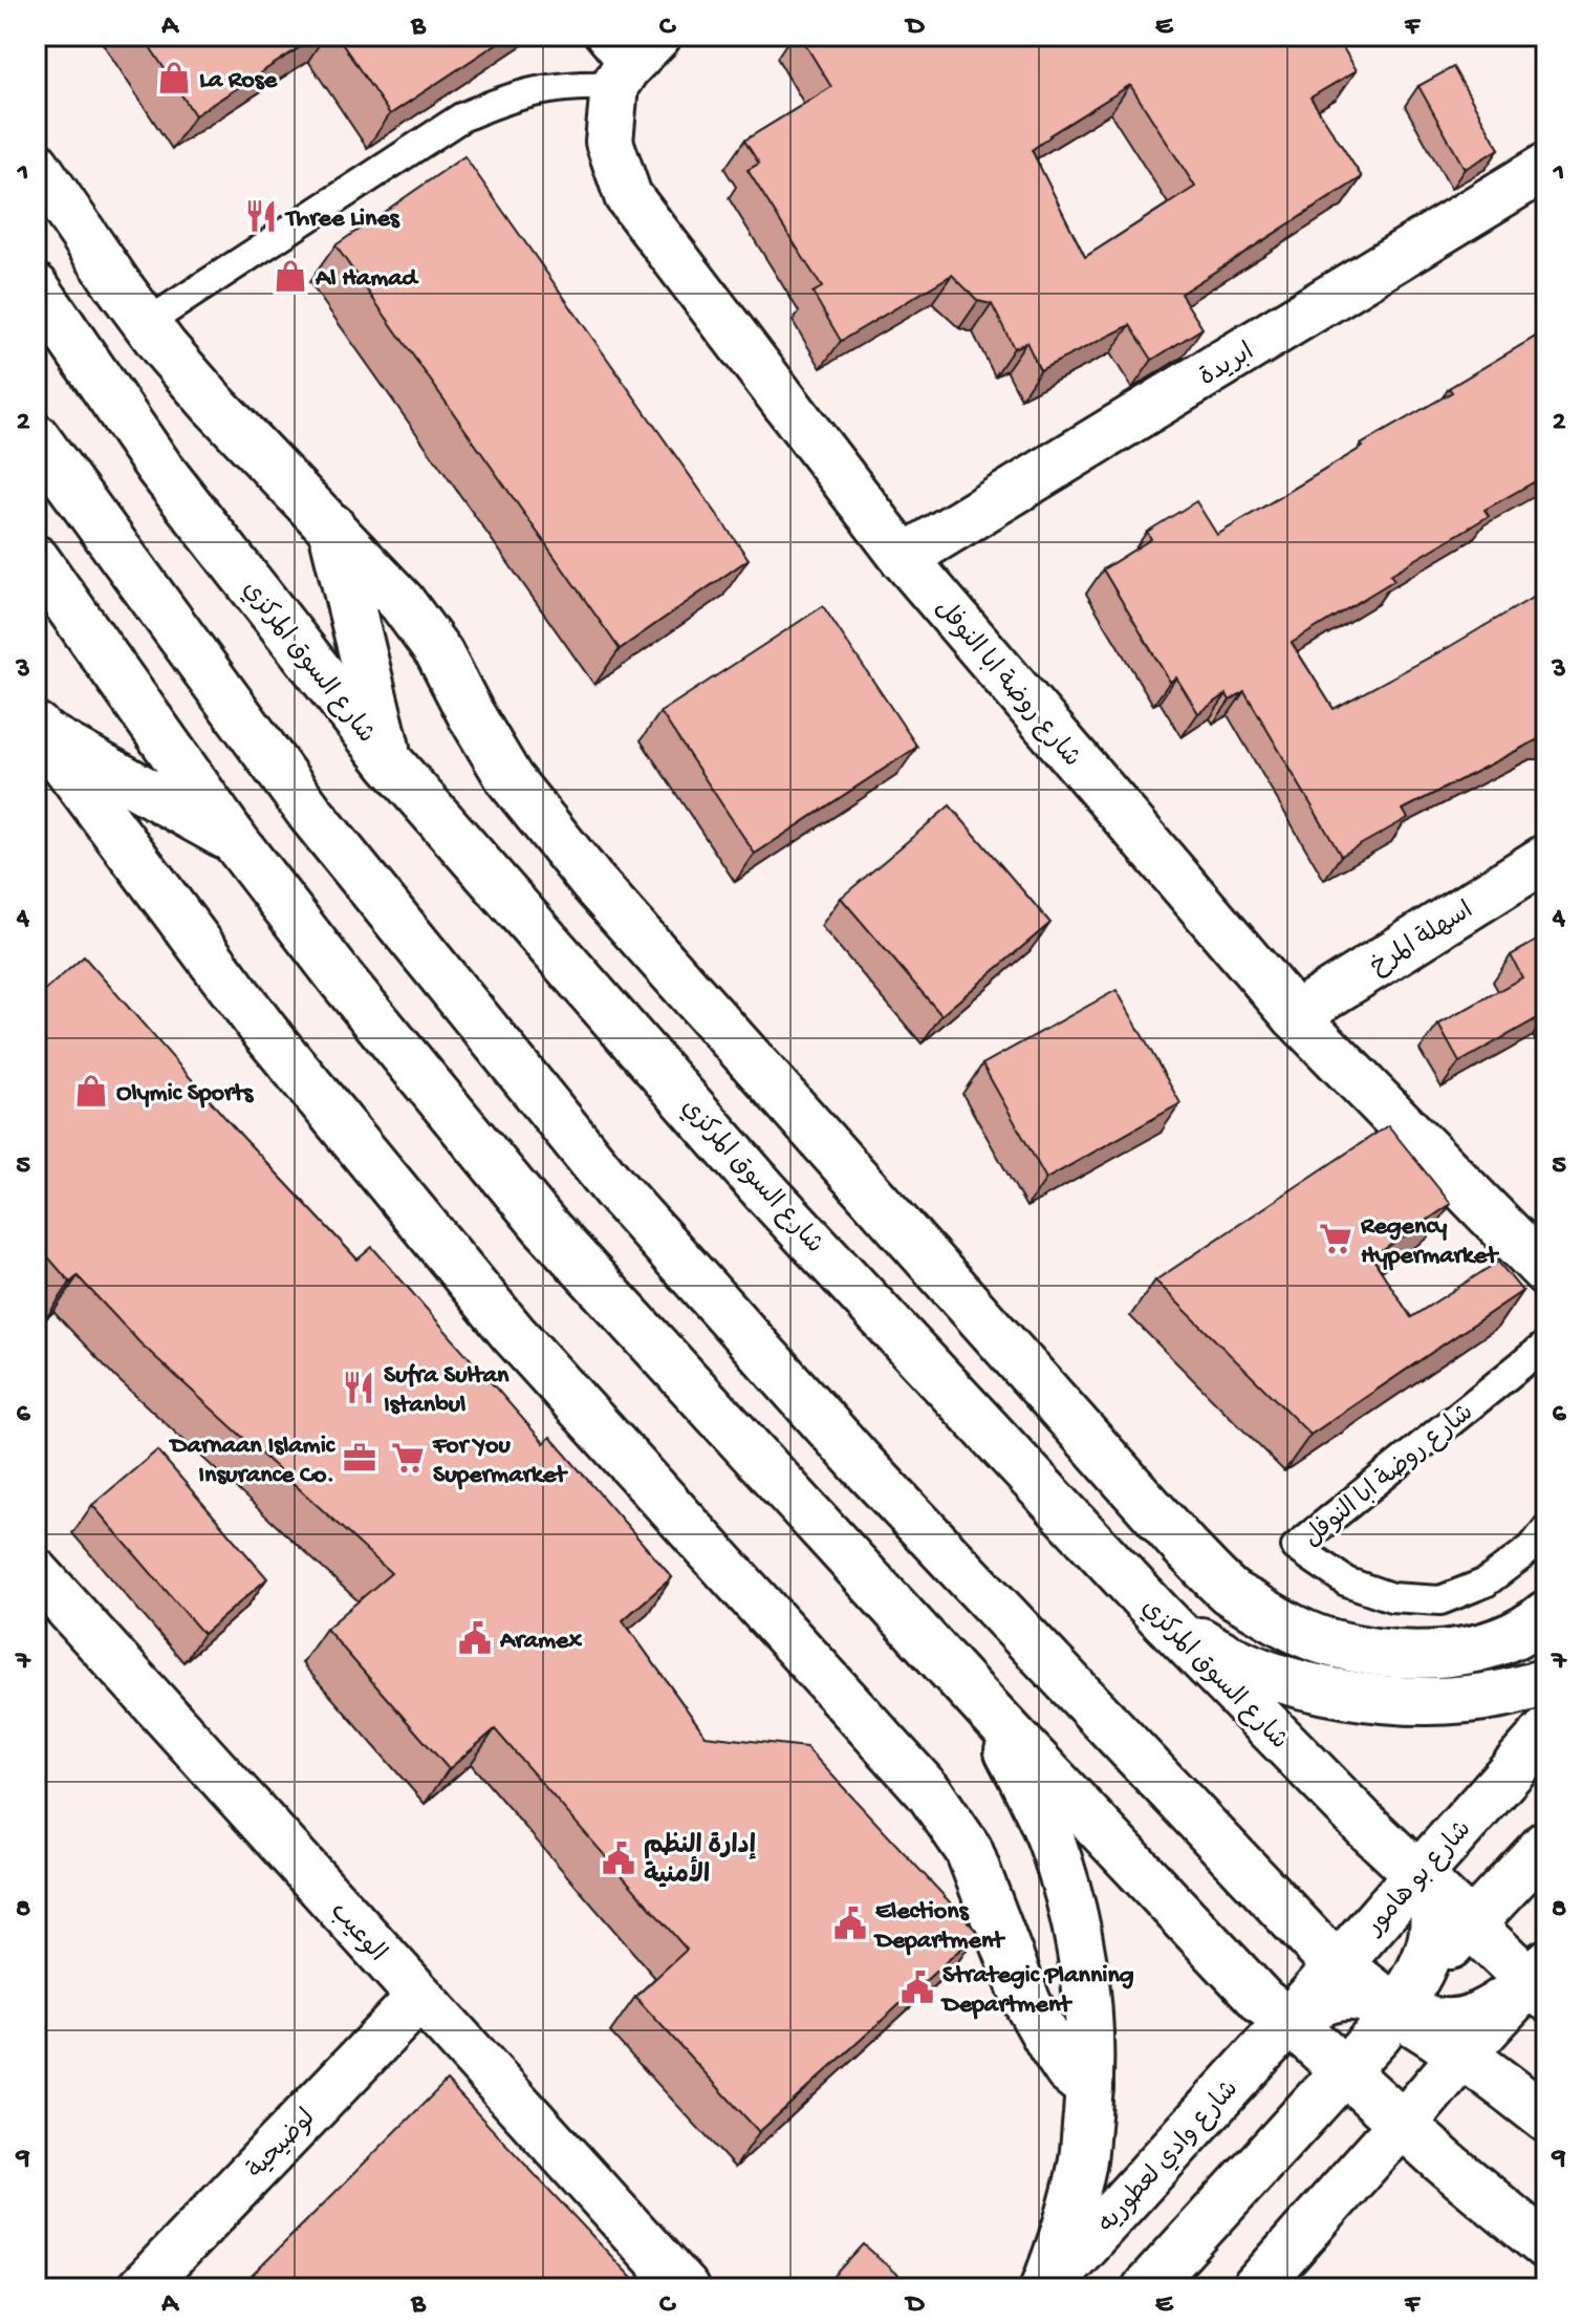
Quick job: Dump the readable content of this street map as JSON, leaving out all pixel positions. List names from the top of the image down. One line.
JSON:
{"streets":{"main road":["ابريدة","شارع السوق المركزي","شارع روضة ابا النوفل","اسهلة المرخ","شارع بو هامور","الوعيب","لوضيحية","شارع وادي لعطوريه"]},"crossings":[["ابريدة","شارع روضة ابا النوفل"],["شارع السوق المركزي","شارع بو هامور"],["شارع روضة ابا النوفل","اسهلة المرخ"],["شارع بو هامور","شارع وادي لعطوريه"],["الوعيب","لوضيحية"]],"places":{"shop":["La Rose","Al Hamad","Olymic Sports"],"restaurant":["Three Lines","Sufra Sultan Istanbul"],"supermarket":["Regency Hypermarket","For You Supermarket"],"office":["Darnaan Islamic Insurance Co."],"public building":["Aramex","إدارة النظم الأمنية","Elections Department","Strategic Planning Department"]},"grid":{"columns":["A","B","C","D","E","F"],"rows":["1","2","3","4","5","6","7","8","9"]}}
